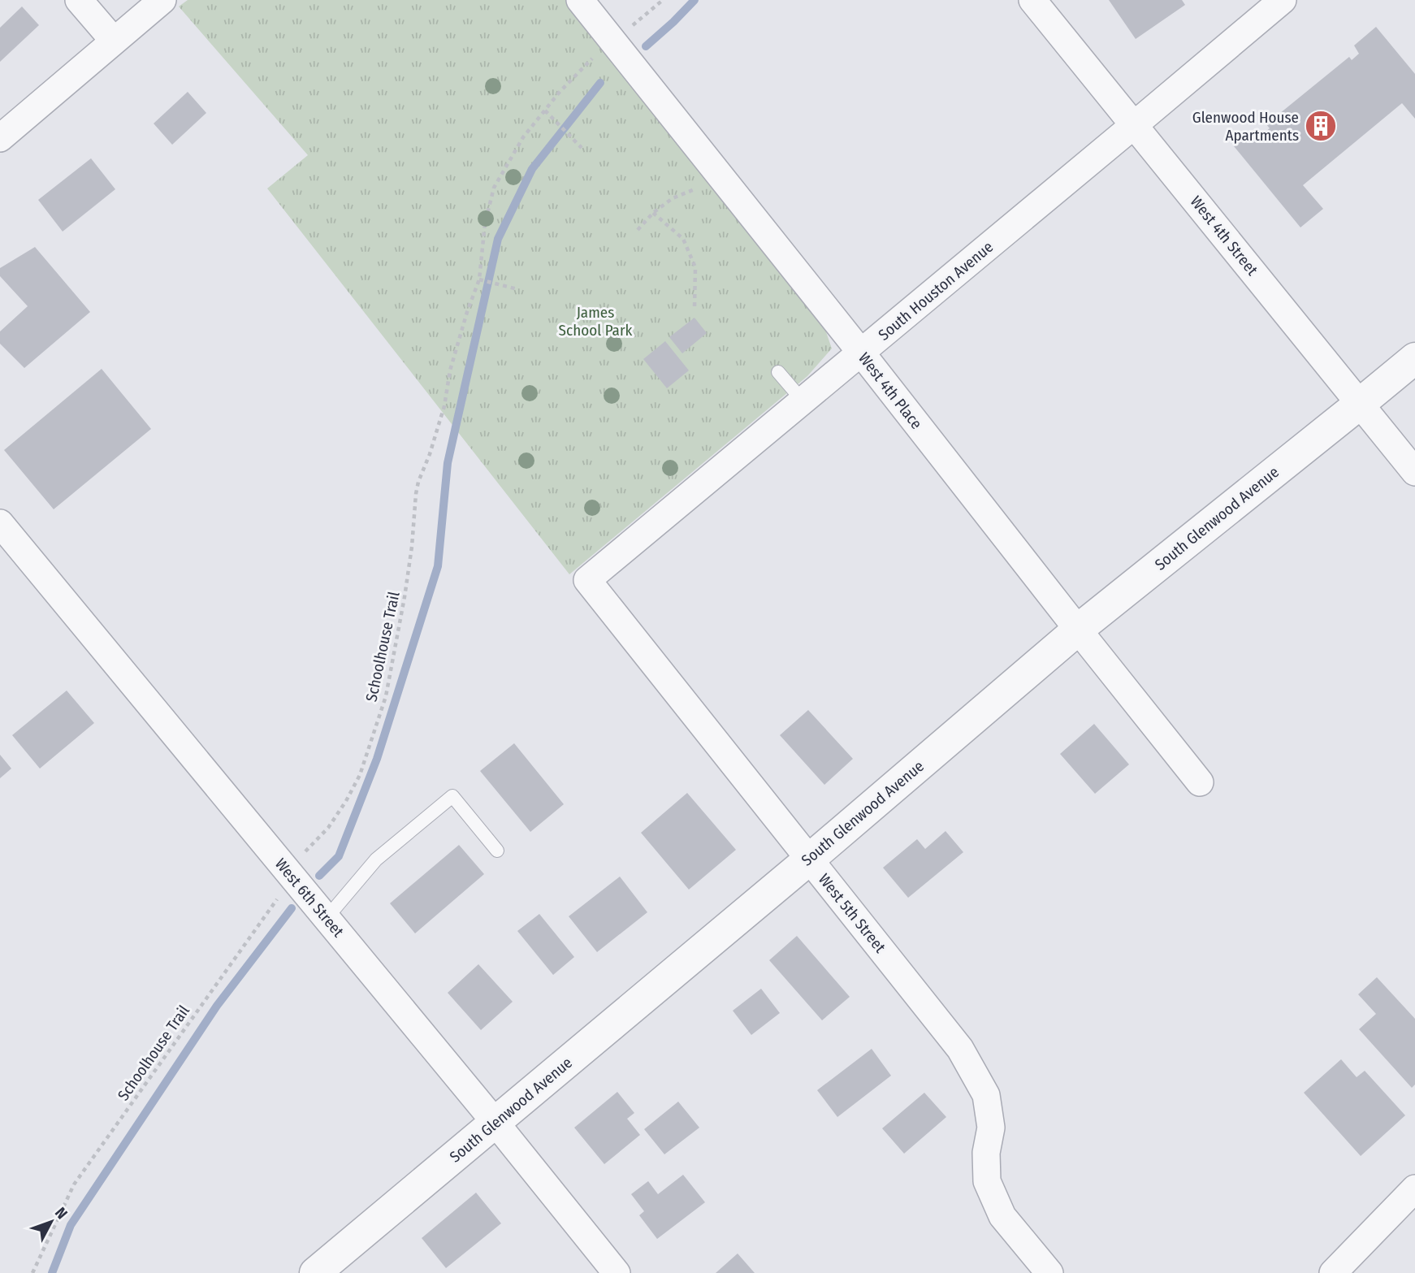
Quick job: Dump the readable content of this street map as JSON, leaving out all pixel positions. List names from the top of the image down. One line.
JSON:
{"streets":{"street":["West 4th Street","South Houston Avenue","West 4th Place","South Glenwood Avenue","West 6th Street","West 5th Street"],"path":["Schoolhouse Trail"]},"crossings":[["West 4th Street","South Houston Avenue"],["West 4th Street","South Glenwood Avenue"],["South Houston Avenue","West 4th Place"],["South Houston Avenue","West 5th Street"],["West 4th Place","South Glenwood Avenue"],["West 4th Place","Schoolhouse Trail"],["South Glenwood Avenue","West 6th Street"],["South Glenwood Avenue","West 5th Street"],["Schoolhouse Trail","West 6th Street"]],"parks":["James School Park"],"places":{"building":["Glenwood House Apartments"]},"north":"top right"}
